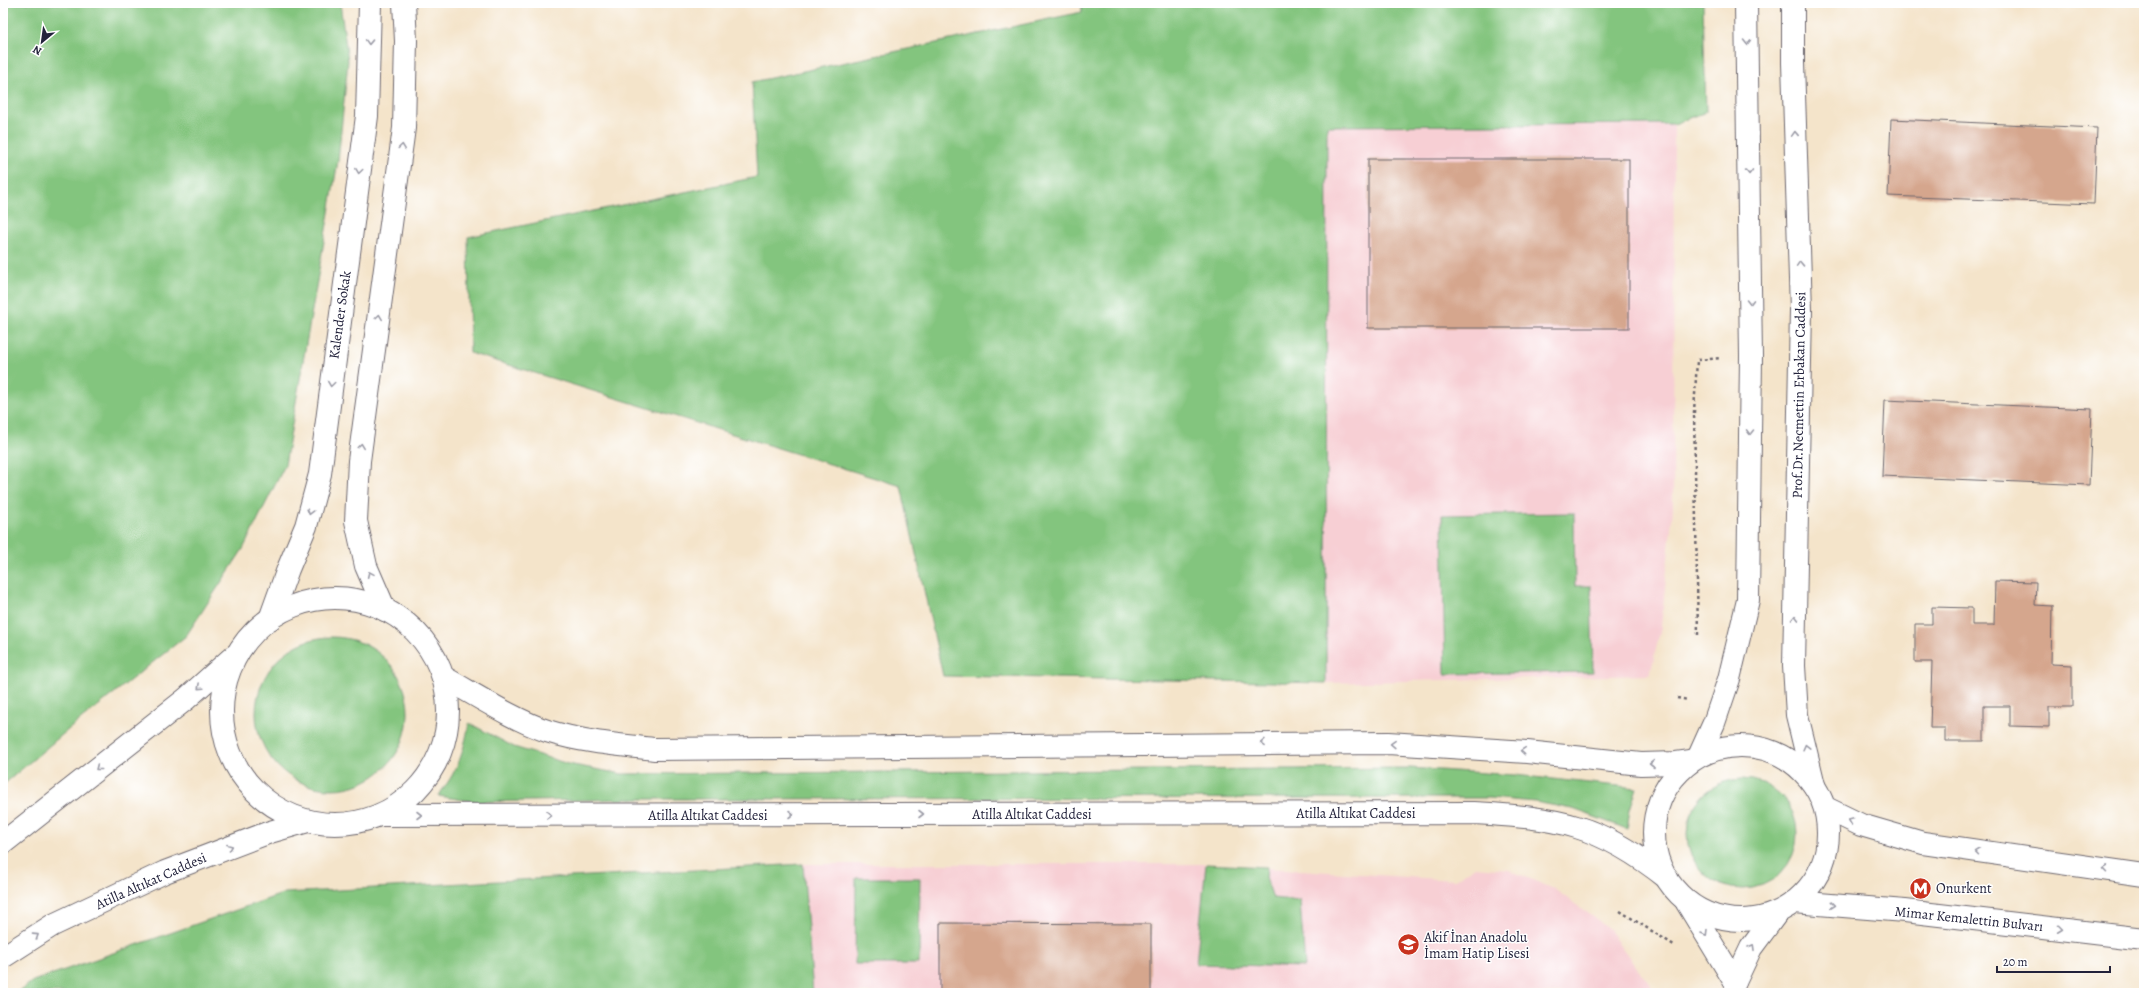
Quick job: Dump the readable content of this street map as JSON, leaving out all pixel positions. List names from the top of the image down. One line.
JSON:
{"streets":{"street":["Kalender Sokak","Prof.Dr.Necmettin Erbakan Caddesi","Atilla Altıkat Caddesi","Mimar Kemalettin Bulvarı"]},"places":{"metro station":["Onurkent"],"school or university":["Akif İnan Anadolu İmam Hatip Lisesi"]},"scale_bar":"20 m","north":"bottom left"}
